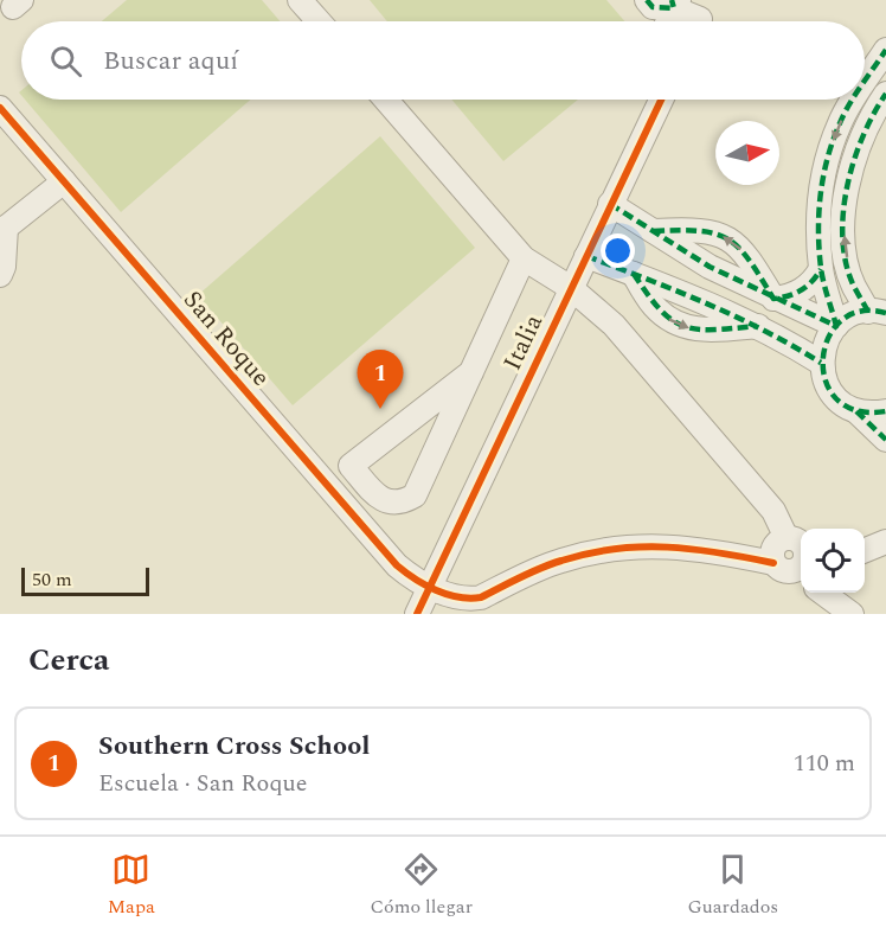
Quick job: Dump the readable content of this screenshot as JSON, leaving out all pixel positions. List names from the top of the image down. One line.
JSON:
{"streets":{"street":["San Roque","Italia"]},"crossings":[["San Roque","Italia"]],"scale_bar":"50 m","north":"right","page":{"search":"Buscar aquí","pins":"1","scale":"50 m","heading":"Cerca","list":[{"mark":"1","name":"Southern Cross School","note":"Escuela · San Roque","value":"110 m"}],"nav":["Mapa","Cómo llegar","Guardados"]}}
